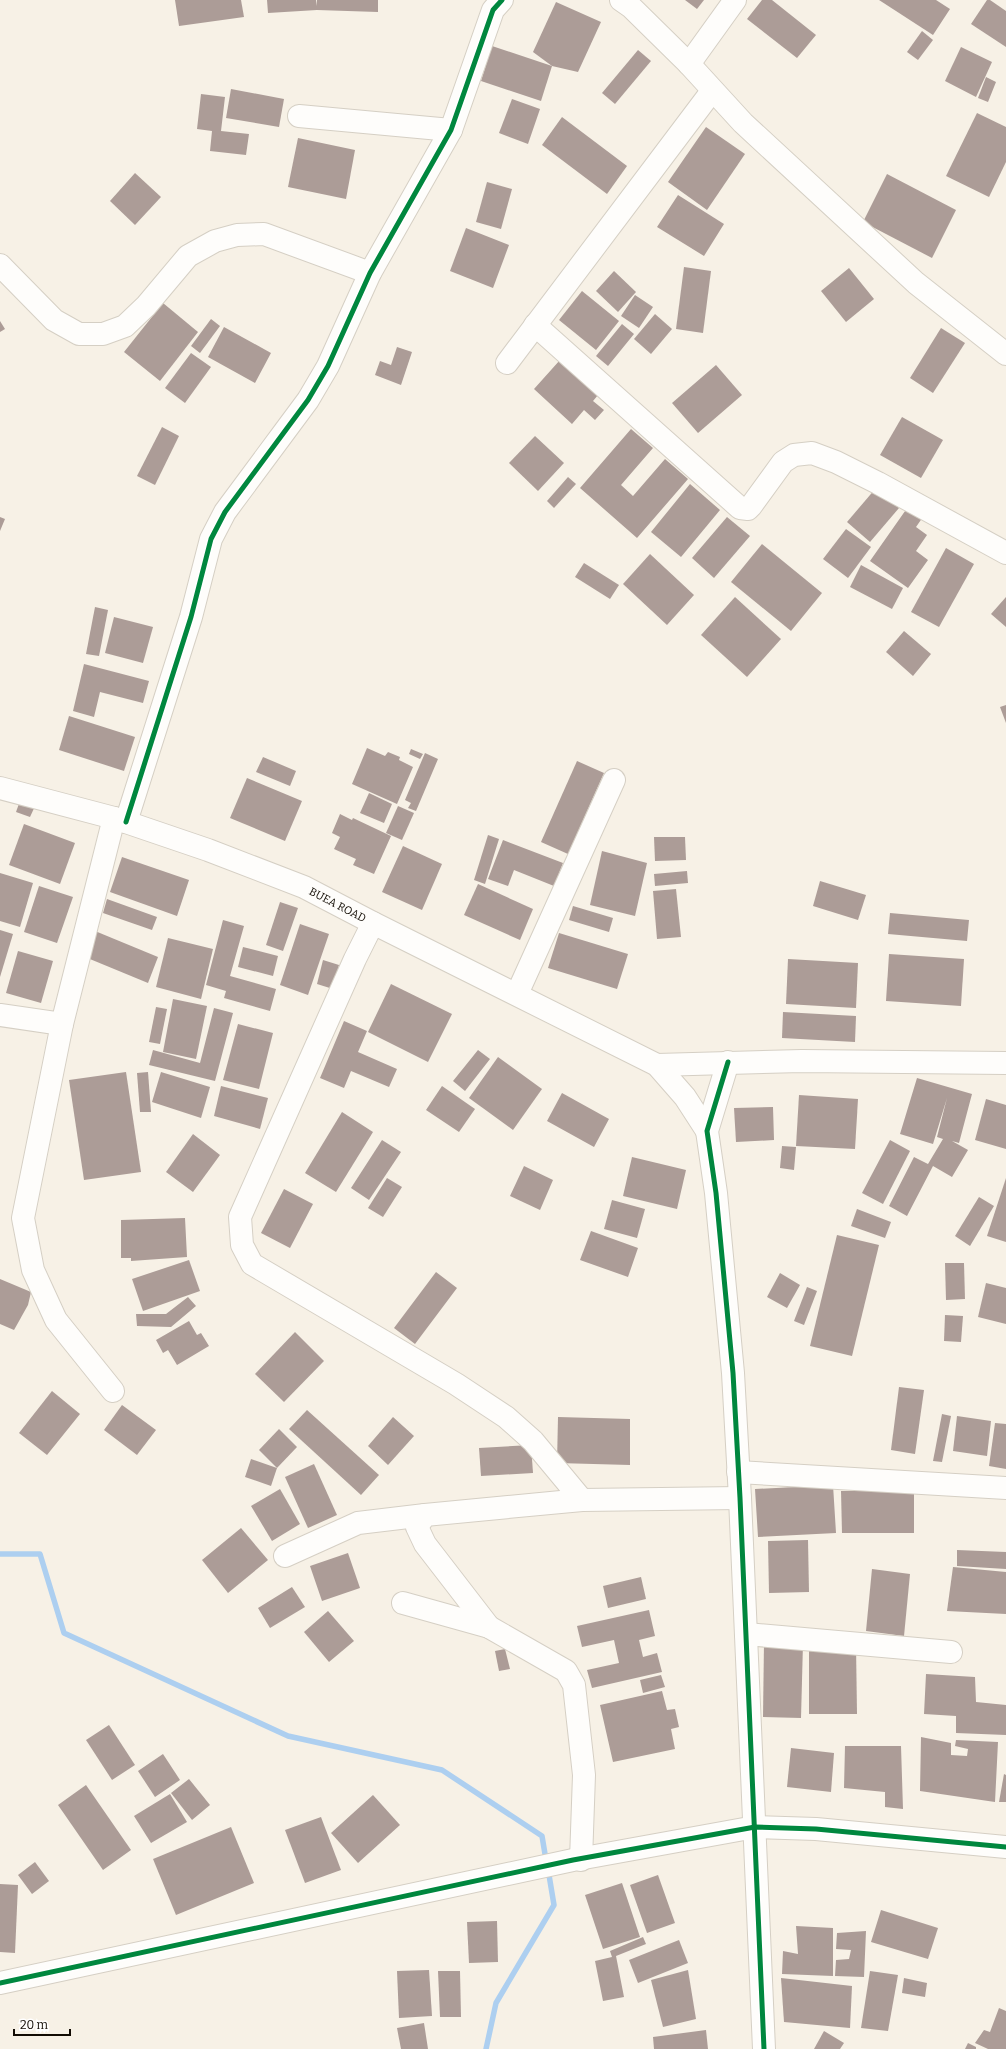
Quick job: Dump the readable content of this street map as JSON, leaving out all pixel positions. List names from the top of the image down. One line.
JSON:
{"streets":{"street":["BUEA ROAD"]},"scale_bar":"20 m"}
